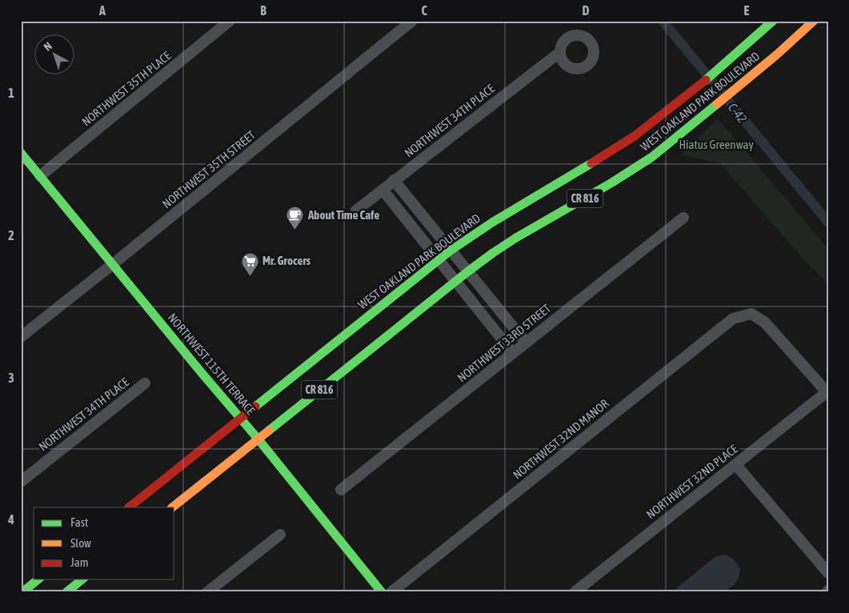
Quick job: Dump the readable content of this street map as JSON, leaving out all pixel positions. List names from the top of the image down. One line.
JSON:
{"streets":{"main road":["WEST OAKLAND PARK BOULEVARD","CR 816","NORTHWEST 115TH TERRACE"],"street":["NORTHWEST 35TH PLACE","NORTHWEST 34TH PLACE","NORTHWEST 35TH STREET","NORTHWEST 33RD STREET","NORTHWEST 32ND MANOR","NORTHWEST 32ND PLACE"]},"crossings":[["NORTHWEST 35TH PLACE","NORTHWEST 115TH TERRACE"],["WEST OAKLAND PARK BOULEVARD","NORTHWEST 115TH TERRACE"],["NORTHWEST 35TH STREET","NORTHWEST 115TH TERRACE"],["NORTHWEST 32ND MANOR","NORTHWEST 32ND PLACE"]],"water":["C-42"],"parks":["Hiatus Greenway"],"places":{"cafe":["About Time Cafe"],"supermarket":["Mr. Grocers"]},"legend":["Fast","Slow","Jam"],"north":"top left","grid":{"columns":["A","B","C","D","E"],"rows":["1","2","3","4"]}}
